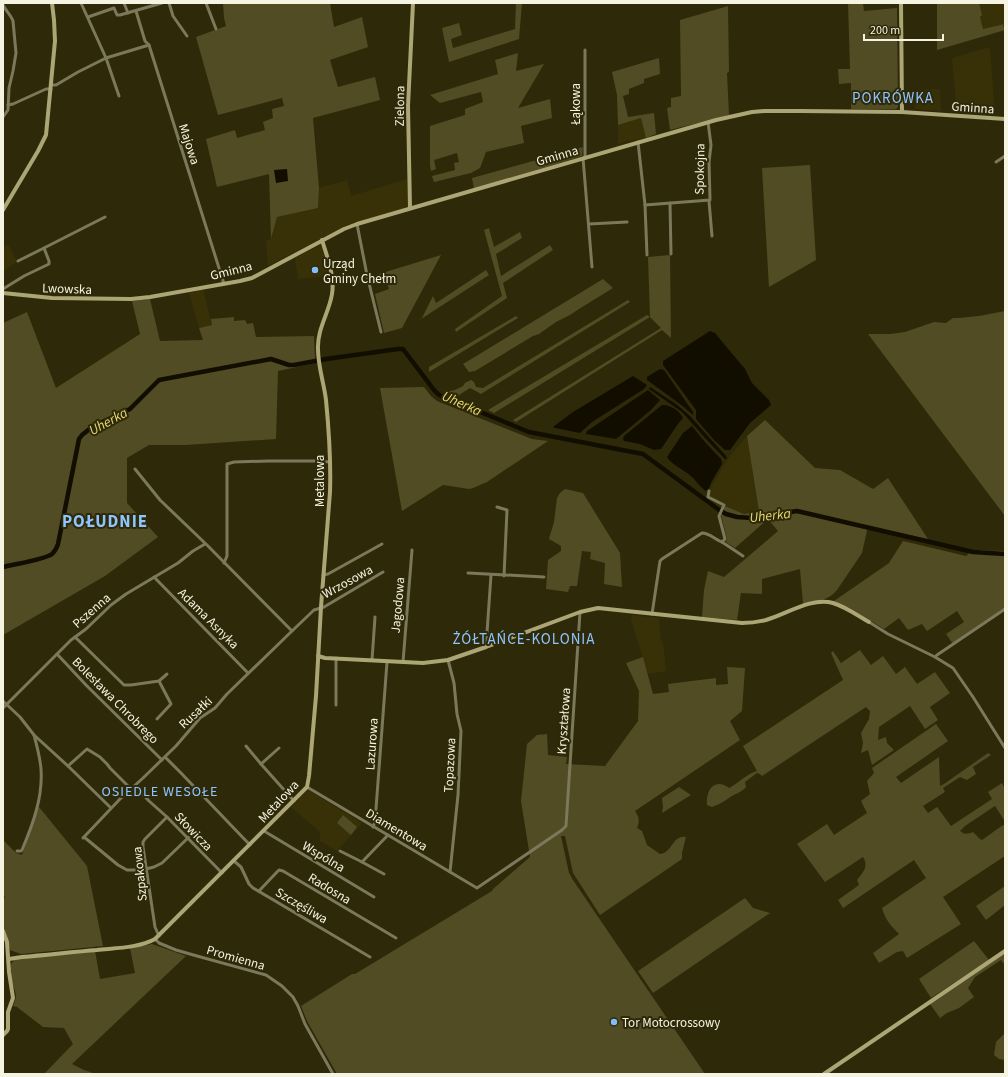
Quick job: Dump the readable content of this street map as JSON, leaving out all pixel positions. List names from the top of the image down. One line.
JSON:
{"streets":{"street":["Łąkowa","Zielona","Gminna","Majowa","Spokojna","Lwowska","Metalowa","Wrzosowa","Jagodowa","Pszenna","Adama Asnyka","Bolesława Chrobrego","Rusałki","Kryształowa","Lazurowa","Topazowa","Diamentowa","Słowicza","Wspólna","Szpakowa","Radosna","Szczęśliwa","Promienna"]},"crossings":[["Łąkowa","Gminna"],["Zielona","Gminna"],["Gminna","Majowa"],["Gminna","Spokojna"],["Gminna","Lwowska"],["Gminna","Metalowa"],["Metalowa","Wrzosowa"],["Metalowa","Bolesława Chrobrego"],["Metalowa","Diamentowa"],["Metalowa","Słowicza"],["Metalowa","Wspólna"],["Metalowa","Szpakowa"],["Metalowa","Szczęśliwa"],["Metalowa","Promienna"],["Pszenna","Adama Asnyka"],["Pszenna","Bolesława Chrobrego"],["Adama Asnyka","Rusałki"],["Bolesława Chrobrego","Rusałki"],["Rusałki","Słowicza"],["Rusałki","Szpakowa"],["Kryształowa","Diamentowa"],["Lazurowa","Diamentowa"],["Topazowa","Diamentowa"],["Słowicza","Szpakowa"],["Szpakowa","Promienna"],["Radosna","Szczęśliwa"]],"districts":["POKRÓWKA","POŁUDNIE","ŻÓŁTAŃCE-KOLONIA","OSIEDLE WESOŁE"],"water":["Uherka"],"places":["Urząd Gminy Chełm","Tor Motocrossowy"],"scale_bar":"200 m"}
